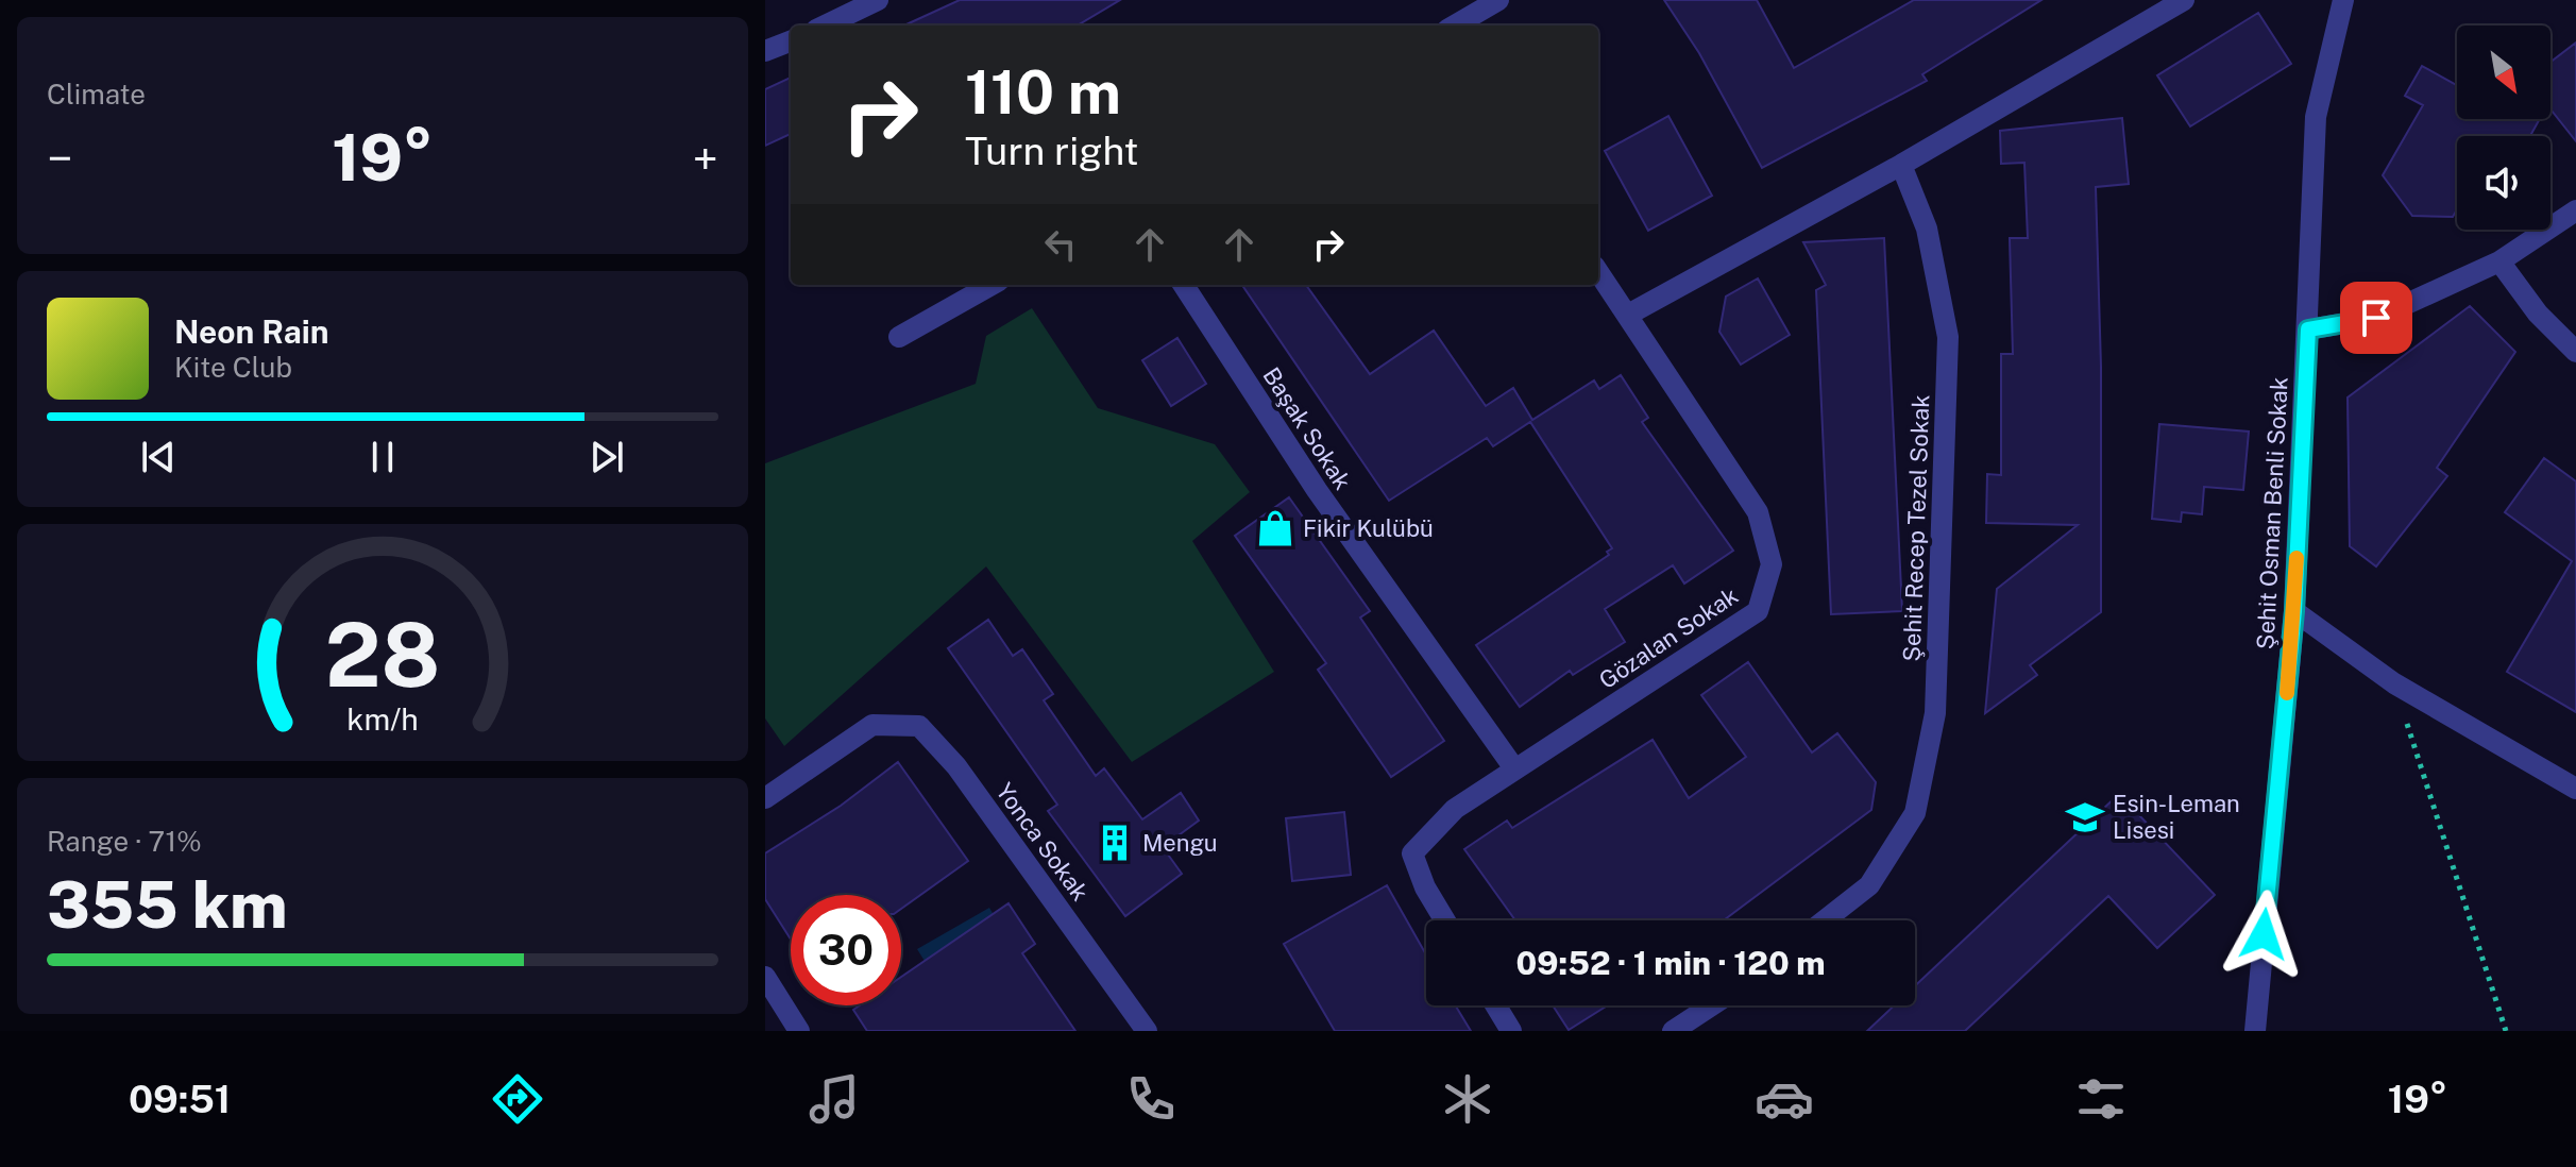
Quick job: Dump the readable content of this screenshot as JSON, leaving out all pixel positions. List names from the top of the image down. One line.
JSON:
{"streets":{"street":["Başak Sokak","Şehit Osman Benli Sokak","Şehit Recep Tezel Sokak","Gözalan Sokak","Yonca Sokak"]},"crossings":[["Başak Sokak","Gözalan Sokak"]],"places":{"shop":["Fikir Kulübü"],"school or university":["Esin-Leman Lisesi"],"building":["Mengu"]},"north":"bottom right","page":{"tile":["Climate",["Range · 71%","355 km"]],"turn":["110 m","Turn right"],"heat":["−","19°","+"],"song":["Neon Rain","Kite Club"],"limit":"30","trip":"09:52 · 1 min · 120 m","tabs":["09:51","19°"],"gauge":["28","km/h"]}}
